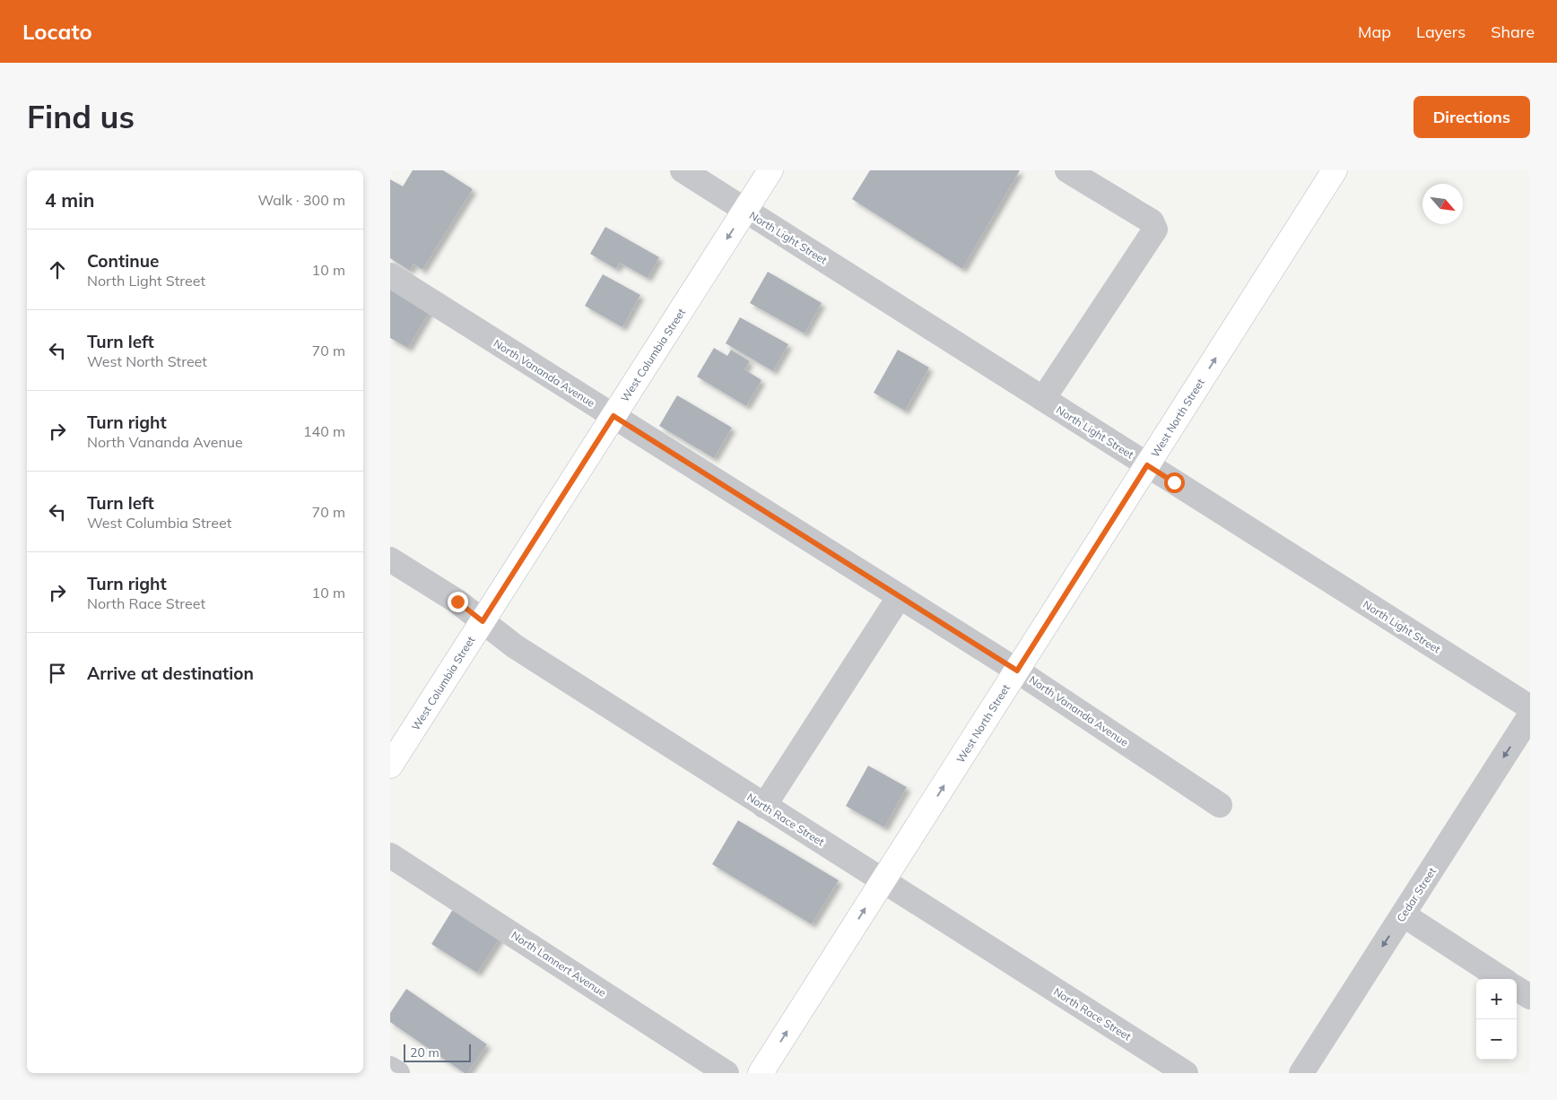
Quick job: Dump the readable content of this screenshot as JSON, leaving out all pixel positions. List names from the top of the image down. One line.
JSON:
{"streets":{"main road":["West Columbia Street","West North Street"],"street":["North Light Street","North Vananda Avenue","North Race Street","Cedar Street","North Lannert Avenue"]},"crossings":[["North Light Street","West Columbia Street"],["North Light Street","West North Street"],["West Columbia Street","North Vananda Avenue"],["West Columbia Street","North Race Street"],["North Vananda Avenue","West North Street"],["West North Street","North Race Street"]],"one_way":["West North Street","Cedar Street"],"scale_bar":"20 m","north":"bottom right","page":{"header":"Locato","nav":["Map","Layers","Share"],"buttons":"Directions","title":"Find us","heading":["4 min","Walk · 300 m"],"list":[["Continue","North Light Street","10 m"],["Turn left","West North Street","70 m"],["Turn right","North Vananda Avenue","140 m"],["Turn left","West Columbia Street","70 m"],["Turn right","North Race Street","10 m"],"Arrive at destination"],"map_buttons":["+","−"],"scale":"20 m"}}
